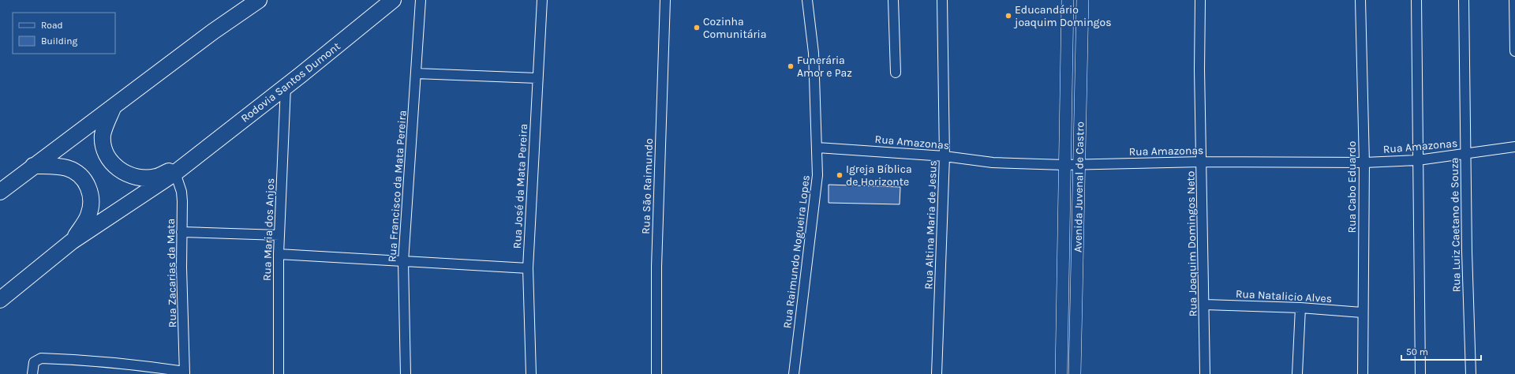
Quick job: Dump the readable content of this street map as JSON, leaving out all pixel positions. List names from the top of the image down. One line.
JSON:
{"streets":{"highway":["Rodovia Santos Dumont"],"street":["Rua Amazonas","Rua Francisco da Mata Pereira","Rua José da Mata Pereira","Rua São Raimundo","Avenida Juvenal de Castro","Rua Cabo Eduardo","Rua Altina Maria de Jesus","Rua Luiz Caetano de Souza","Rua Maria dos Anjos","Rua Joaquim Domingos Neto","Rua Raimundo Nogueira Lopes","Rua Zacarias da Mata","Rua Natalicio Alves"]},"crossings":[["Rodovia Santos Dumont","Rua Maria dos Anjos"],["Rodovia Santos Dumont","Rua Zacarias da Mata"],["Rua Amazonas","Avenida Juvenal de Castro"],["Rua Amazonas","Rua Cabo Eduardo"],["Rua Amazonas","Rua Altina Maria de Jesus"],["Rua Amazonas","Rua Luiz Caetano de Souza"],["Rua Amazonas","Rua Joaquim Domingos Neto"],["Rua Amazonas","Rua Raimundo Nogueira Lopes"],["Rua Cabo Eduardo","Rua Natalicio Alves"],["Rua Joaquim Domingos Neto","Rua Natalicio Alves"]],"places":["Educandário joaquim Domingos","Cozinha Comunitária","Funerária Amor e Paz","Igreja Bíblica de Horizonte"],"legend":["Road","Building"],"scale_bar":"50 m"}
